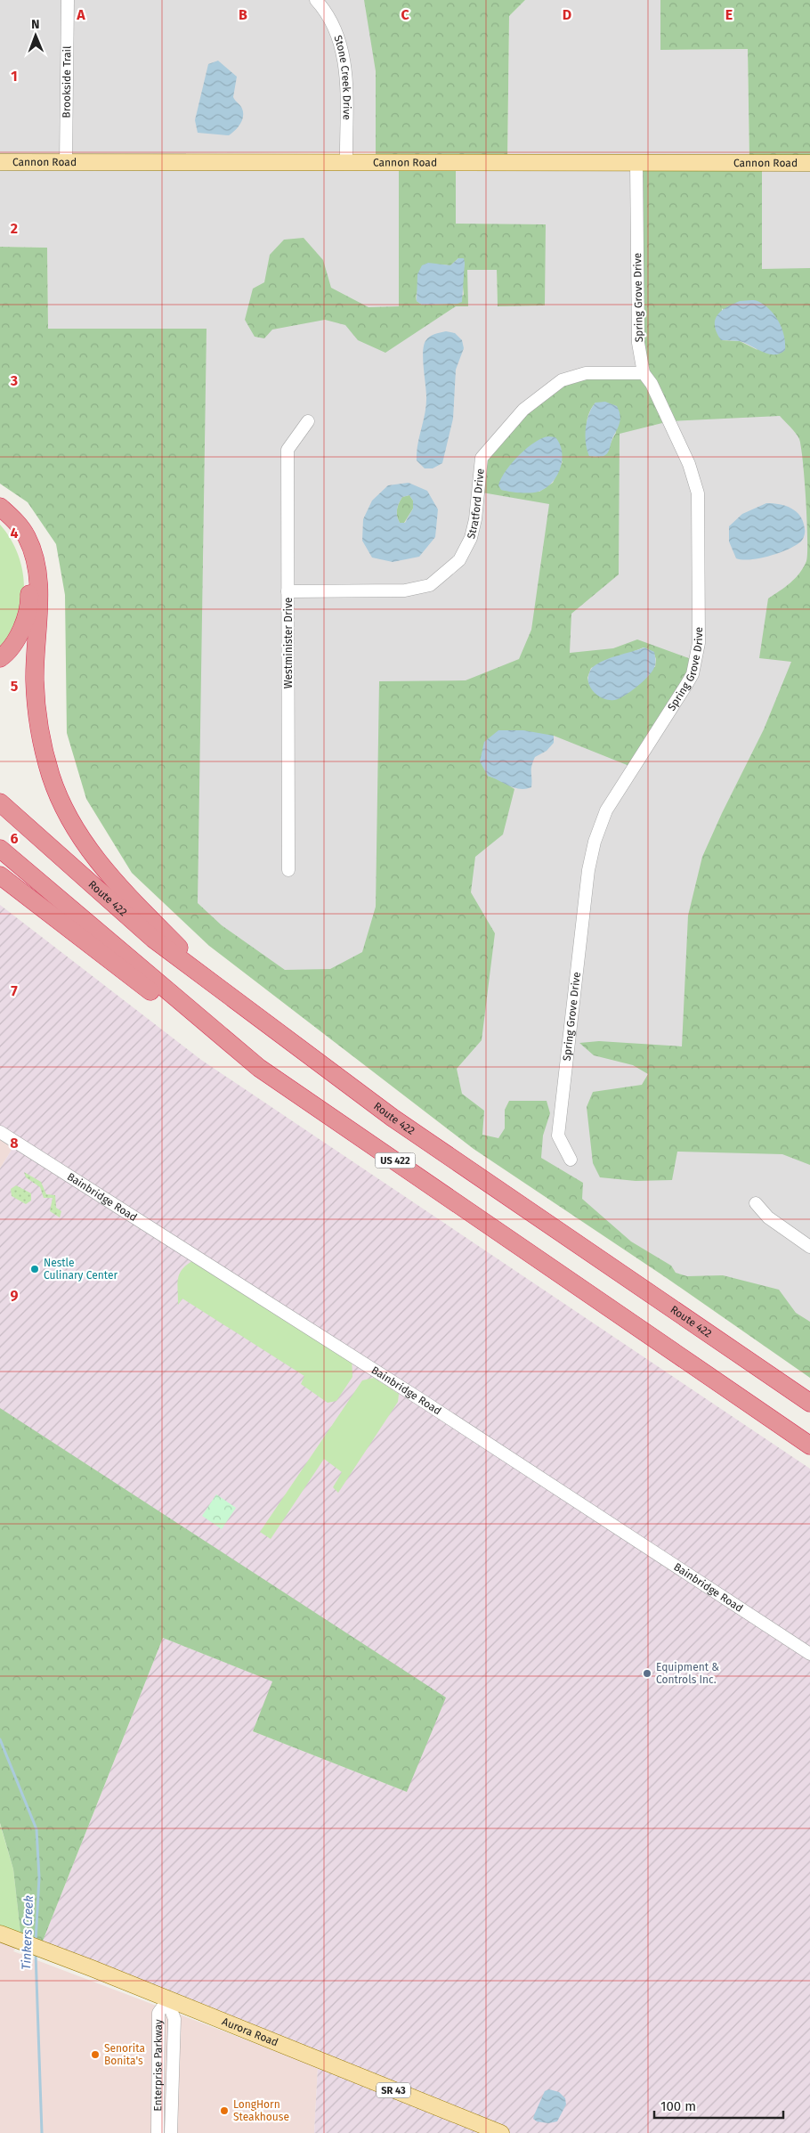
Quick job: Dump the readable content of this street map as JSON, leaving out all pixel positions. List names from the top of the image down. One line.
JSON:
{"streets":{"highway":["Route 422","US 422"],"main road":["Cannon Road","Aurora Road","SR 43"],"street":["Stone Creek Drive","Brookside Trail","Spring Grove Drive","Stratford Drive","Westminister Drive","Bainbridge Road","Enterprise Parkway"]},"crossings":[["Stone Creek Drive","Cannon Road"],["Brookside Trail","Cannon Road"],["Cannon Road","Spring Grove Drive"],["Spring Grove Drive","Stratford Drive"],["Stratford Drive","Westminister Drive"],["Aurora Road","Enterprise Parkway"]],"water":["Tinkers Creek"],"places":["Nestle Culinary Center","Equipment & Controls Inc.","Senorita Bonita's","LongHorn Steakhouse"],"scale_bar":"100 m","north":"top","grid":{"columns":["A","B","C","D","E"],"rows":["1","2","3","4","5","6","7","8","9"]}}
